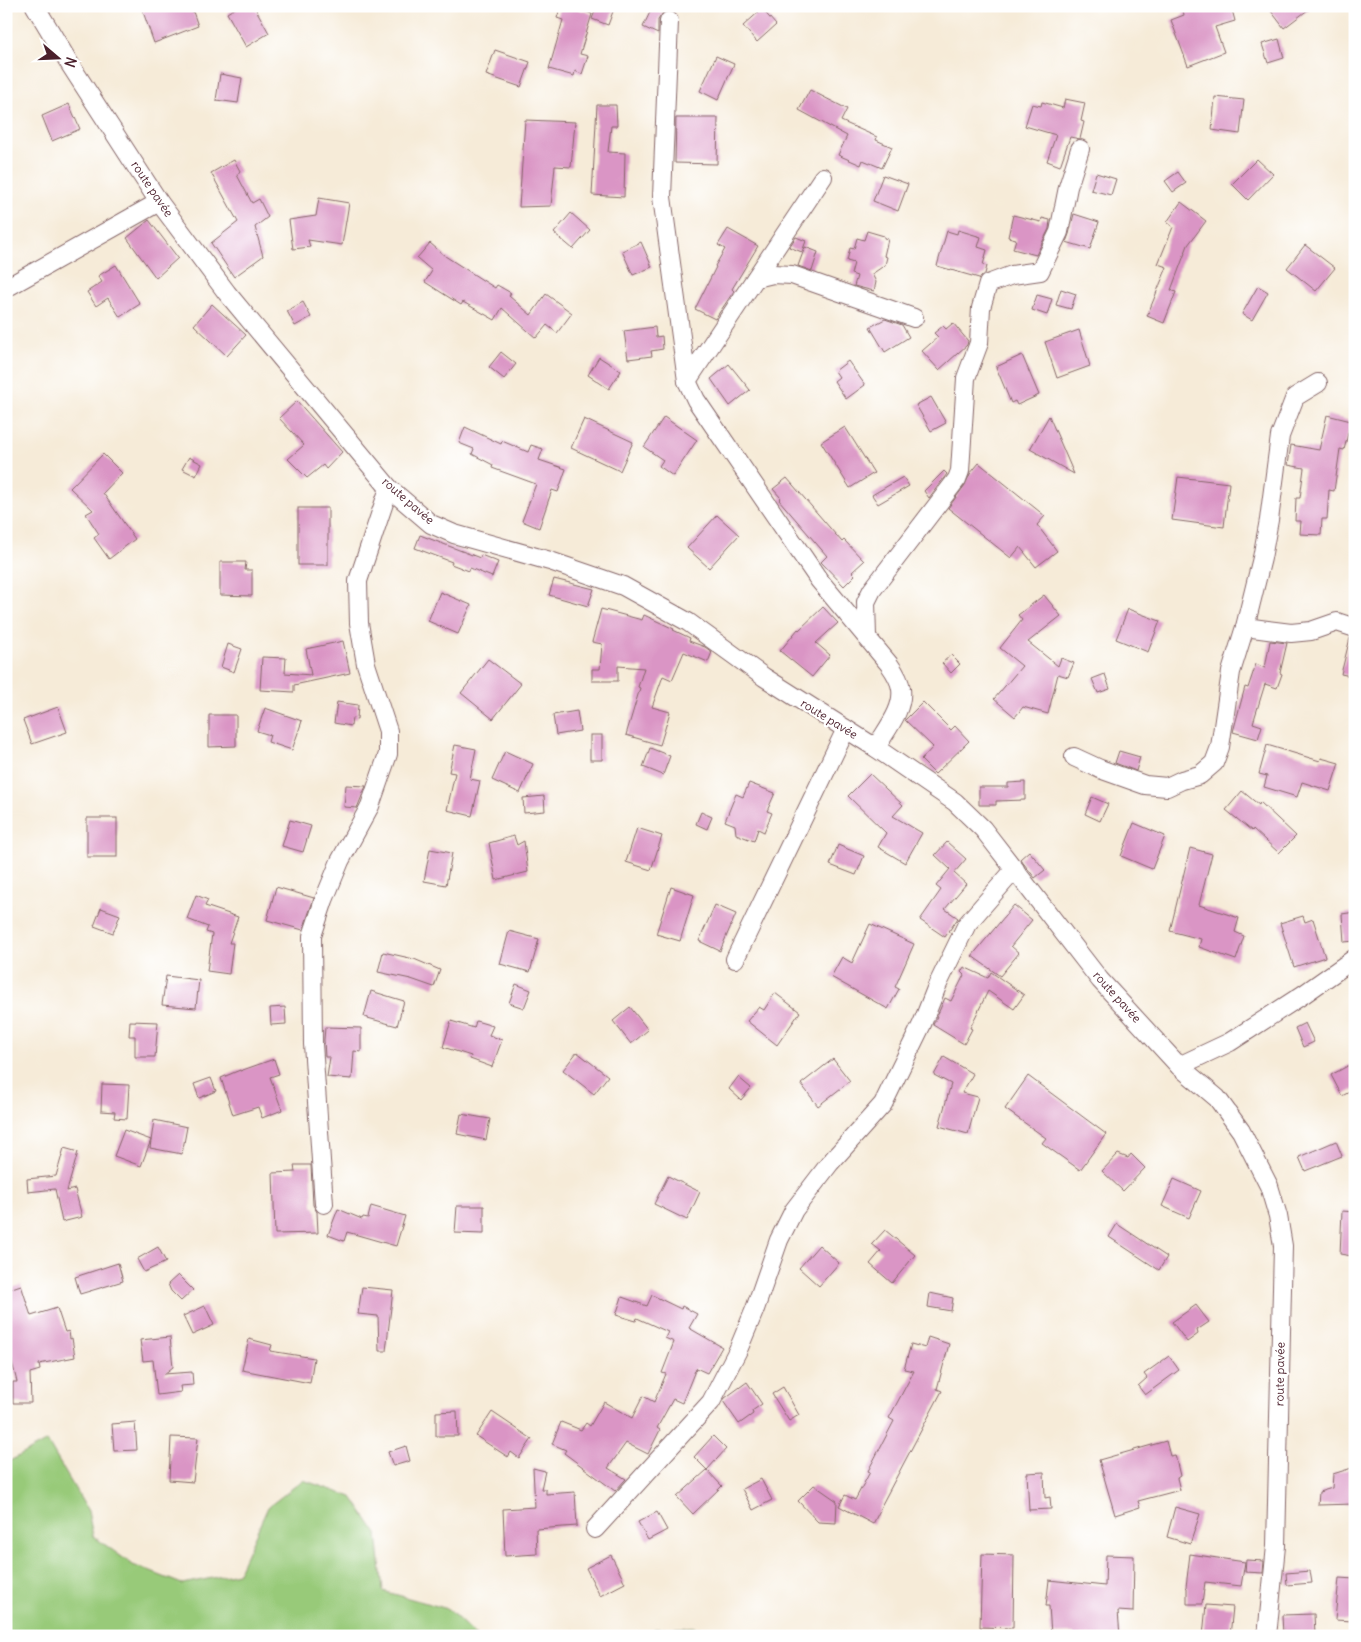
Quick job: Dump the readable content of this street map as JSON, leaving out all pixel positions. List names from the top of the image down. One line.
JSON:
{"streets":{"street":["route pavée"]},"north":"right"}
